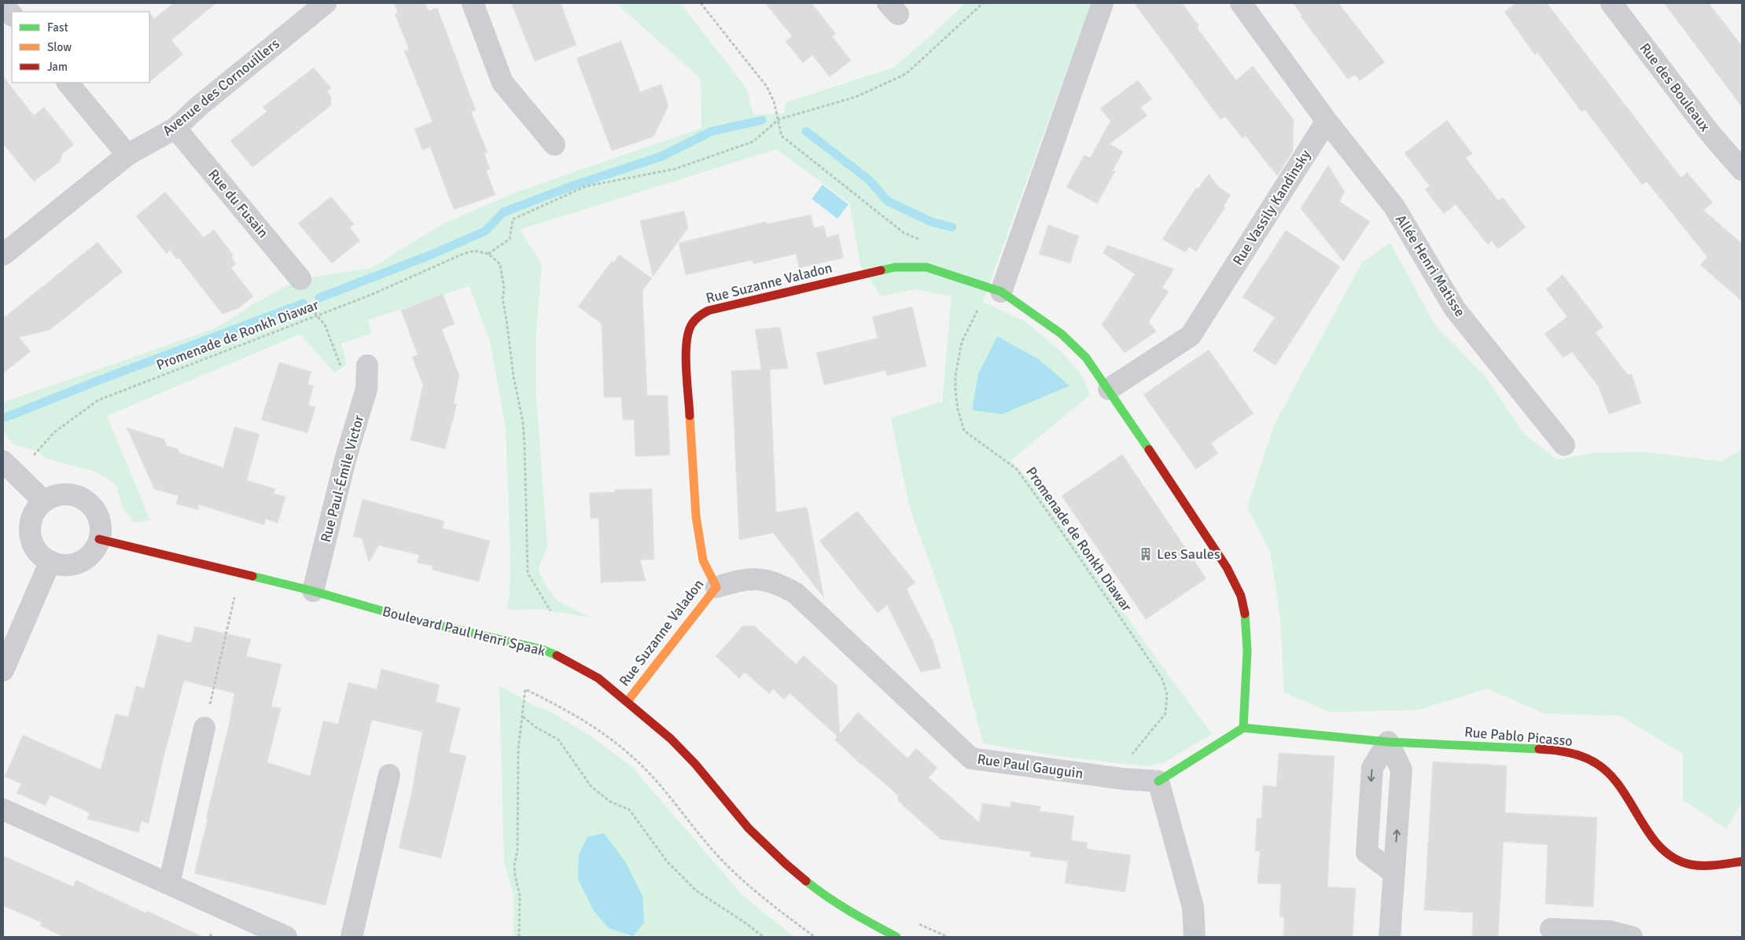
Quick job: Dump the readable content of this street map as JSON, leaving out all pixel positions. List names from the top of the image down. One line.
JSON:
{"streets":{"street":["Avenue des Cornouillers","Rue des Bouleaux","Rue du Fusain","Rue Vassily Kandinsky","Allée Henri Matisse","Rue Suzanne Valadon","Rue Paul-Émile Victor","Boulevard Paul Henri Spaak","Rue Pablo Picasso","Rue Paul Gauguin"],"path":["Promenade de Ronkh Diawar"]},"crossings":[["Avenue des Cornouillers","Rue du Fusain"],["Rue Vassily Kandinsky","Allée Henri Matisse"],["Rue Vassily Kandinsky","Rue Suzanne Valadon"],["Rue Suzanne Valadon","Promenade de Ronkh Diawar"],["Rue Suzanne Valadon","Boulevard Paul Henri Spaak"],["Rue Suzanne Valadon","Rue Pablo Picasso"],["Rue Suzanne Valadon","Rue Paul Gauguin"],["Promenade de Ronkh Diawar","Rue Paul Gauguin"],["Rue Paul-Émile Victor","Boulevard Paul Henri Spaak"]],"places":{"building":["Les Saules"]},"legend":["Fast","Slow","Jam"]}
